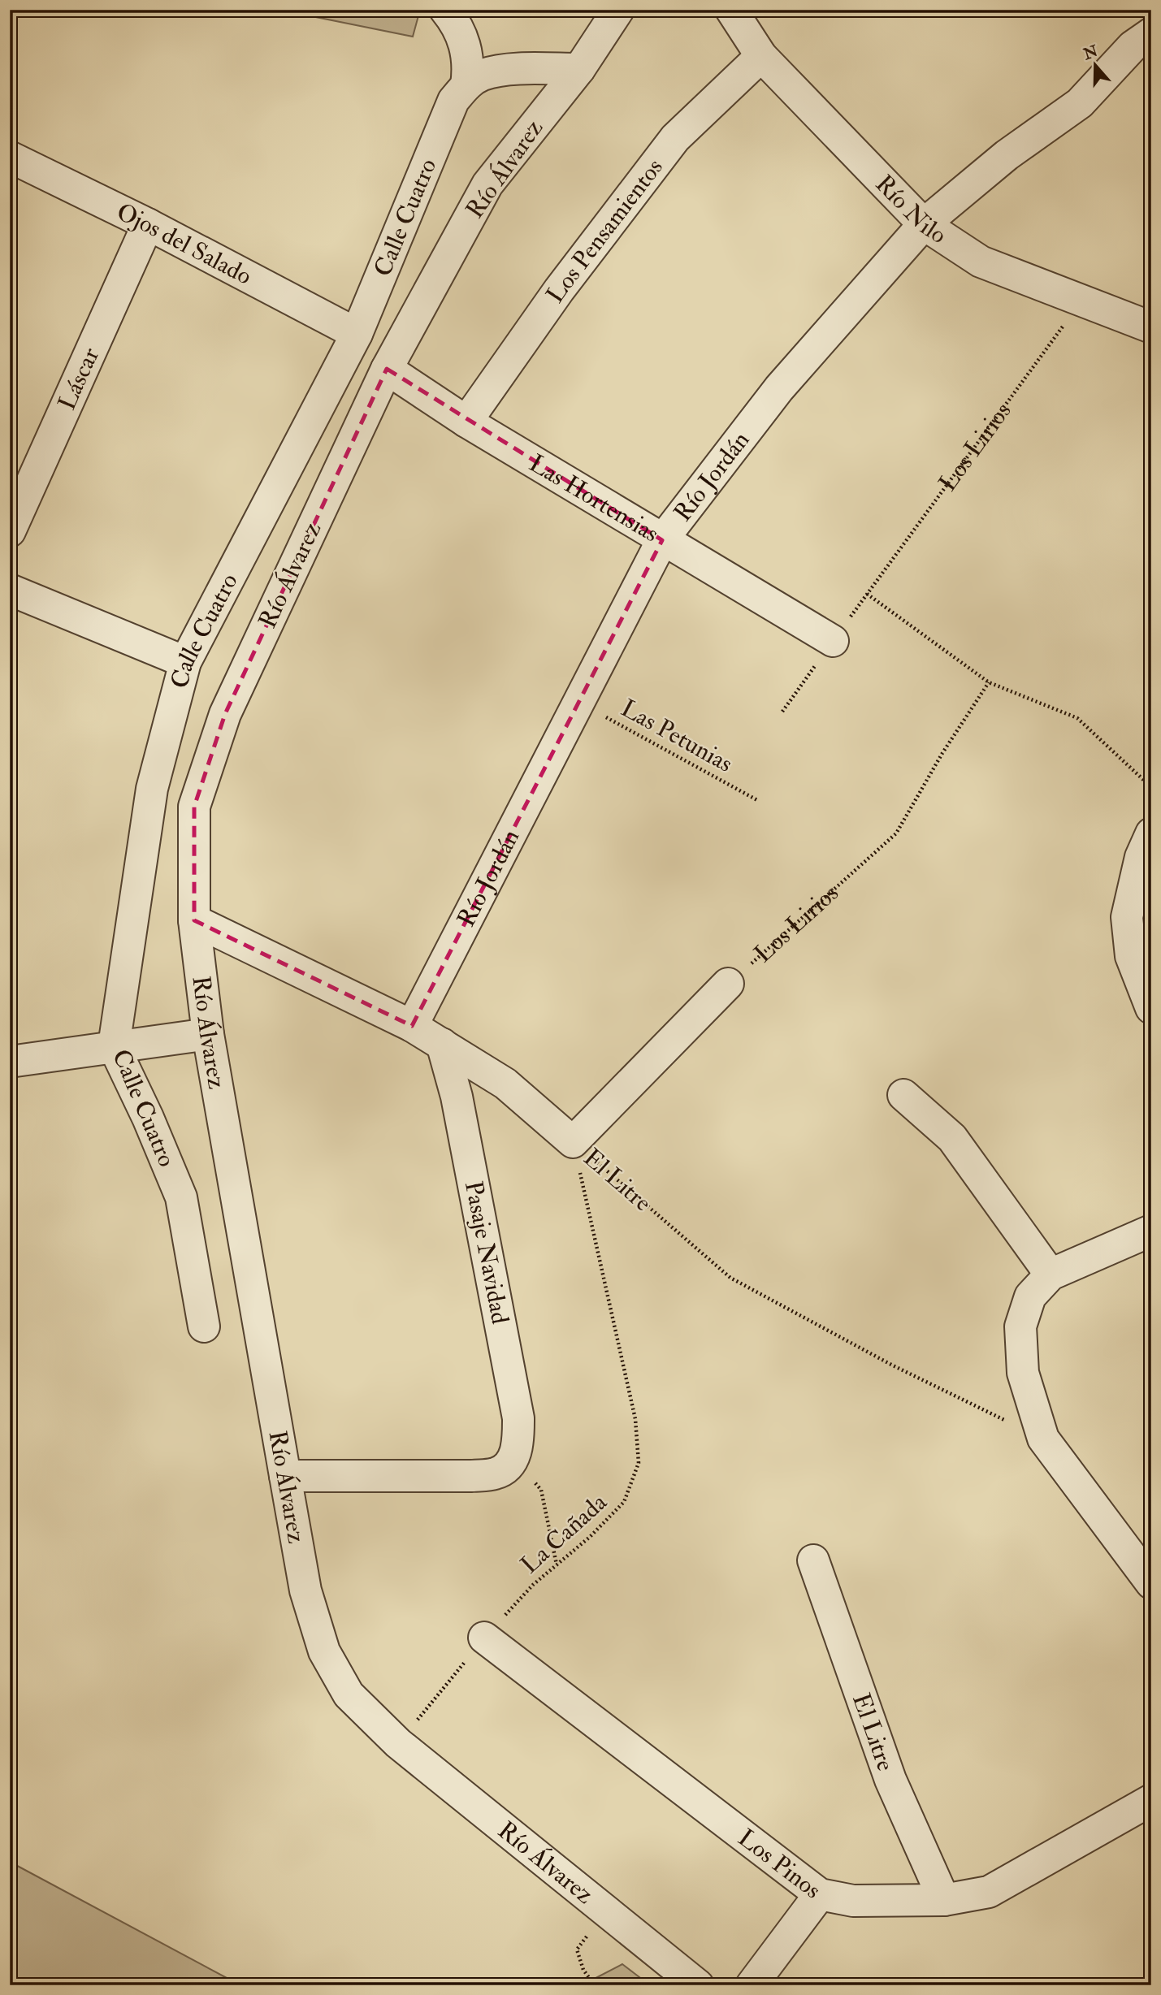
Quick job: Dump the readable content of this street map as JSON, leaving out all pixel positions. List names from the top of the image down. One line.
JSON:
{"streets":{"street":["Río Álvarez","Río Nilo","Calle Cuatro","Los Pensamientos","Ojos del Salado","Láscar","Río Jordán","Las Hortensias","El Litre","Pasaje Navidad","Los Pinos"],"path":["Los Lirios","Las Petunias","La Cañada"]},"crossings":[["Río Álvarez","Las Hortensias"],["Río Álvarez","El Litre"],["Río Álvarez","La Cañada"],["Río Nilo","Los Pensamientos"],["Río Nilo","Los Lirios"],["Río Nilo","Río Jordán"],["Calle Cuatro","Ojos del Salado"],["Los Pensamientos","Las Hortensias"],["Ojos del Salado","Láscar"],["Los Lirios","Las Hortensias"],["Río Jordán","Las Hortensias"],["Río Jordán","Las Petunias"],["Río Jordán","El Litre"],["El Litre","Pasaje Navidad"],["El Litre","La Cañada"],["El Litre","Los Pinos"],["La Cañada","Los Pinos"]],"north":"top"}
